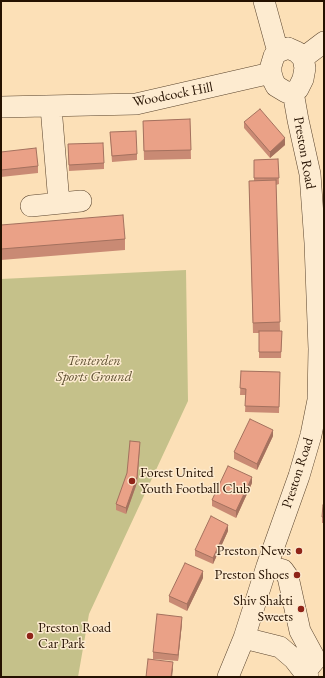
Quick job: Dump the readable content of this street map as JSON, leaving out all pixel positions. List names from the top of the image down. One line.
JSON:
{"streets":{"street":["Woodcock Hill","Preston Road"]},"crossings":[["Woodcock Hill","Preston Road"]],"parks":["Tenterden Sports Ground"],"places":["Forest United Youth Football Club","Preston News","Preston Shoes","Shiv Shakti Sweets","Preston Road Car Park"]}
